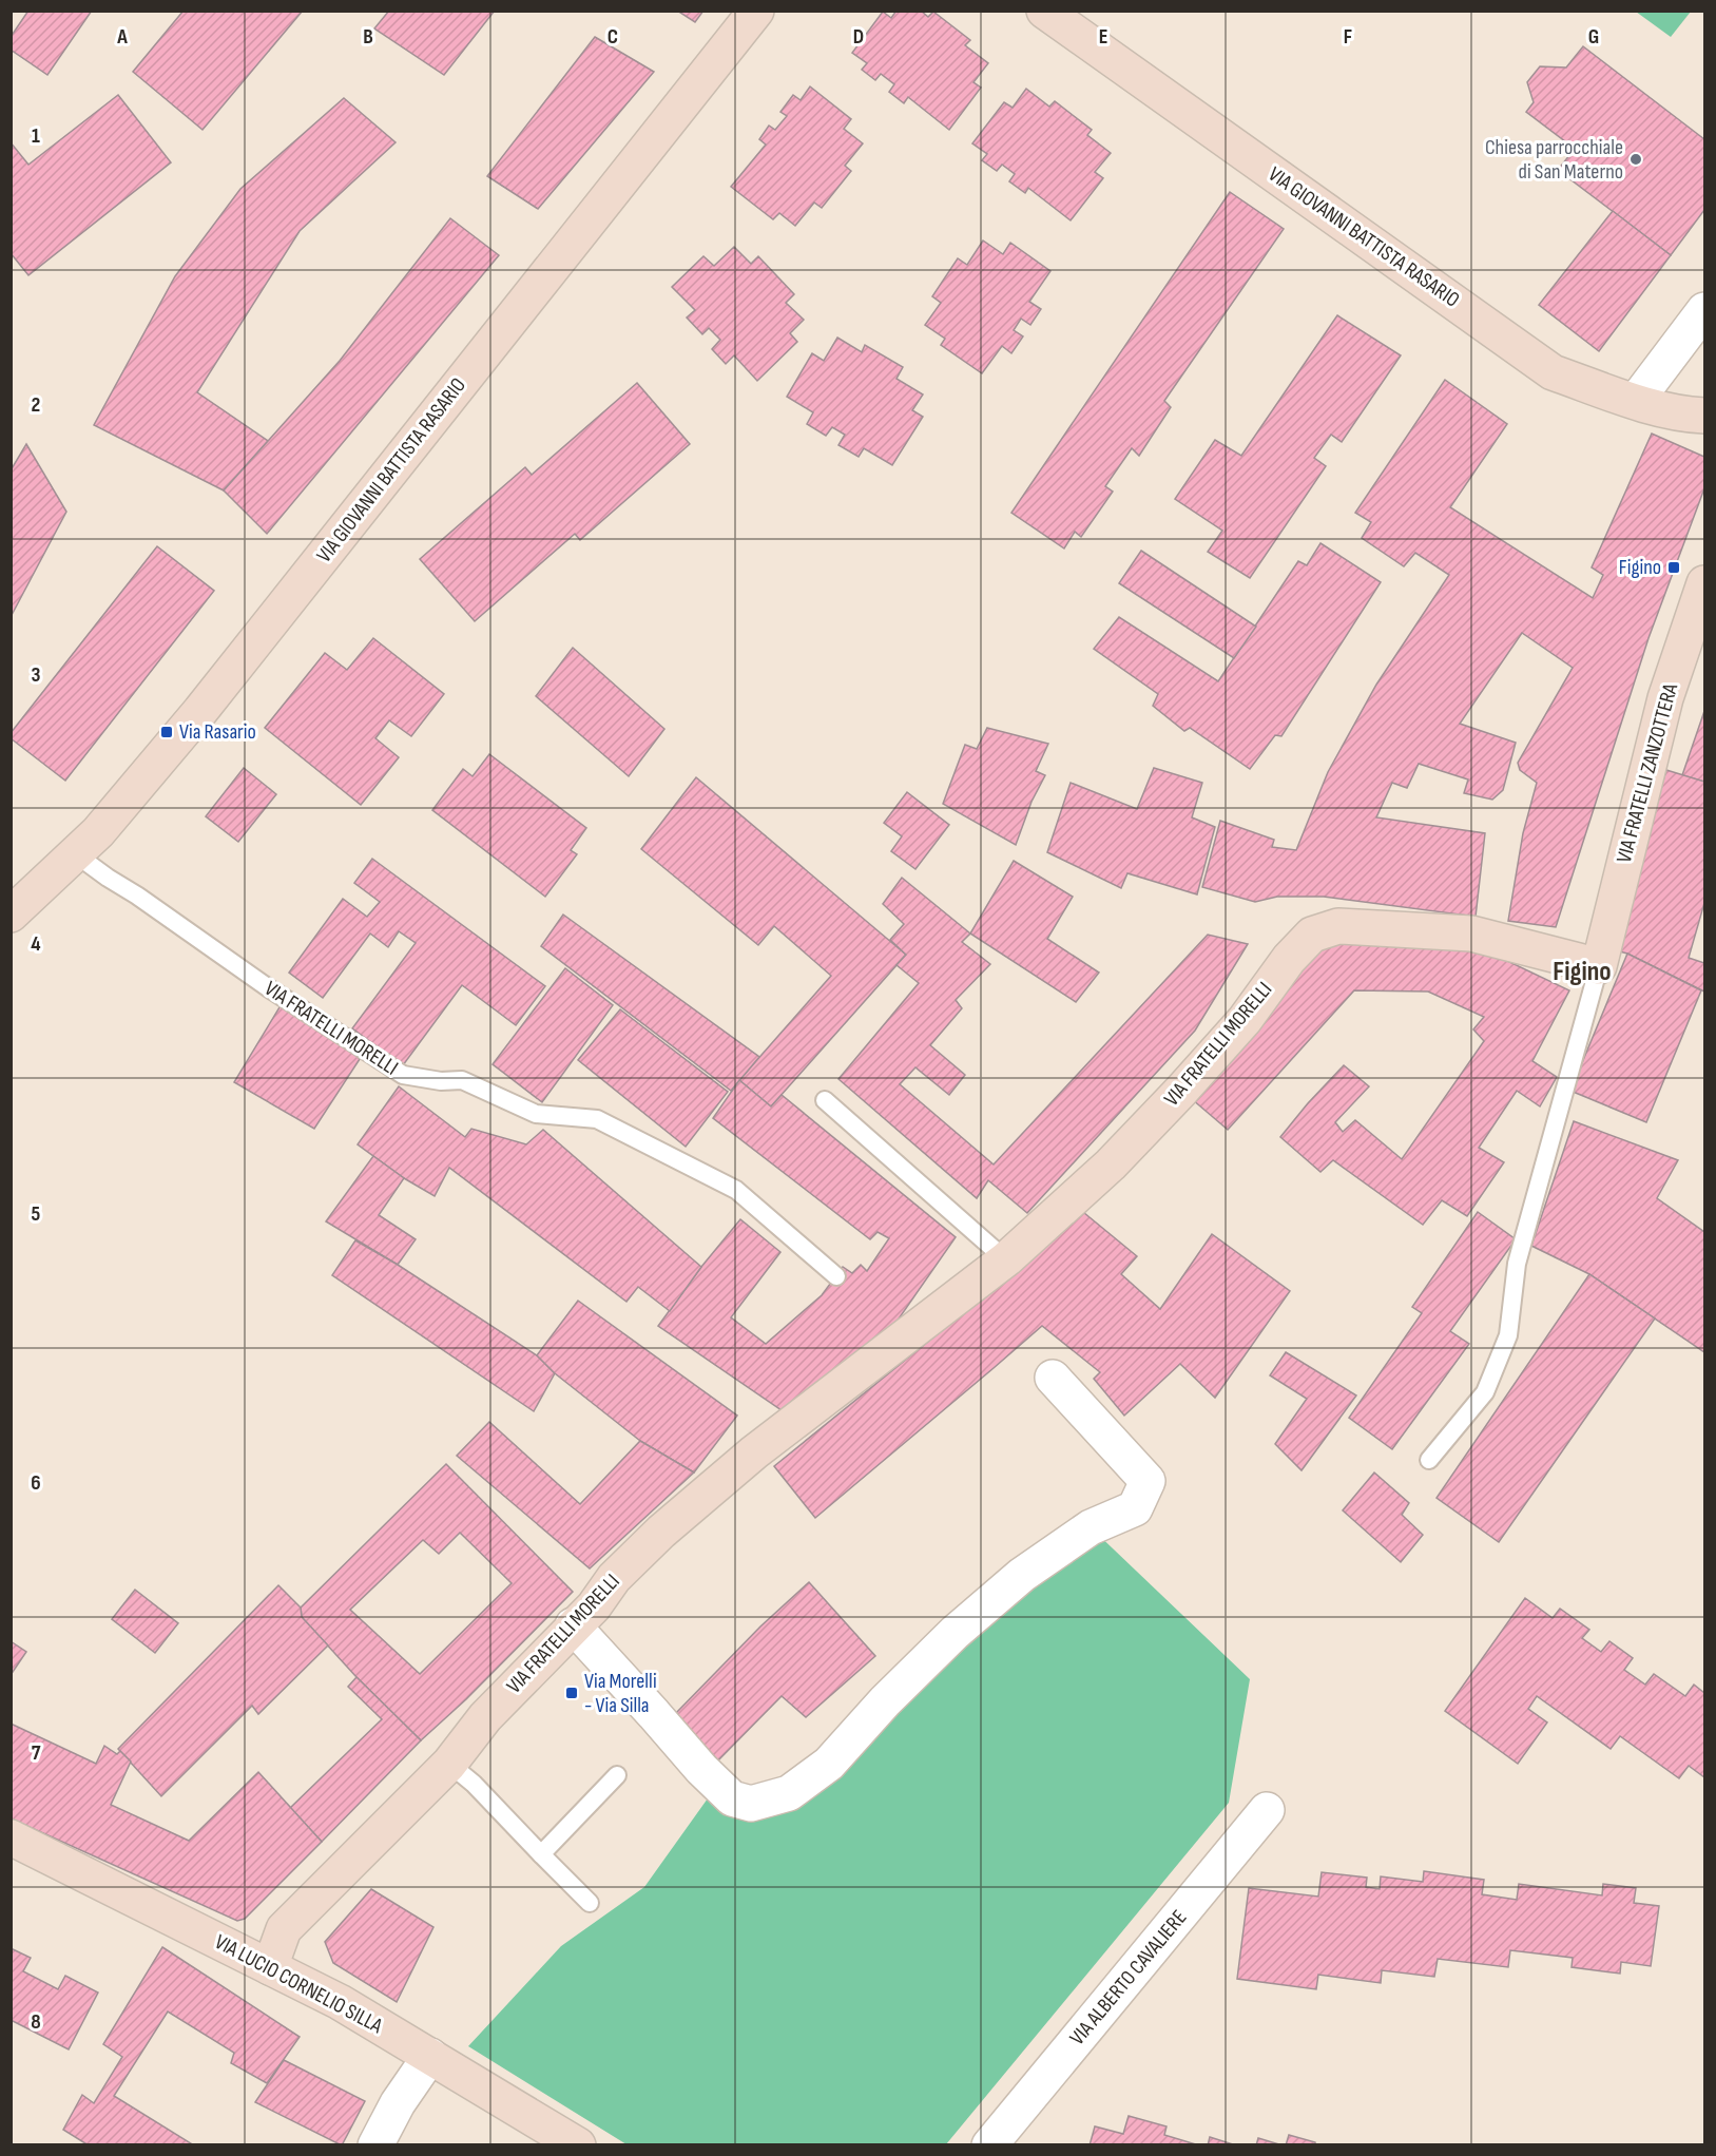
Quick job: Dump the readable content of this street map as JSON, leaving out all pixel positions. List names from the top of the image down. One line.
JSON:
{"streets":{"street":["VIA GIOVANNI BATTISTA RASARIO","VIA FRATELLI ZANZOTTERA","VIA FRATELLI MORELLI","VIA ALBERTO CAVALIERE","VIA LUCIO CORNELIO SILLA"]},"crossings":[["VIA GIOVANNI BATTISTA RASARIO","VIA FRATELLI MORELLI"],["VIA FRATELLI ZANZOTTERA","VIA FRATELLI MORELLI"],["VIA FRATELLI MORELLI","VIA LUCIO CORNELIO SILLA"]],"districts":["Figino"],"places":{"other":["Chiesa parrocchiale di San Materno"],"transit":["Figino","Via Rasario","Via Morelli - Via Silla"]},"grid":{"columns":["A","B","C","D","E","F","G"],"rows":["1","2","3","4","5","6","7","8"]}}
